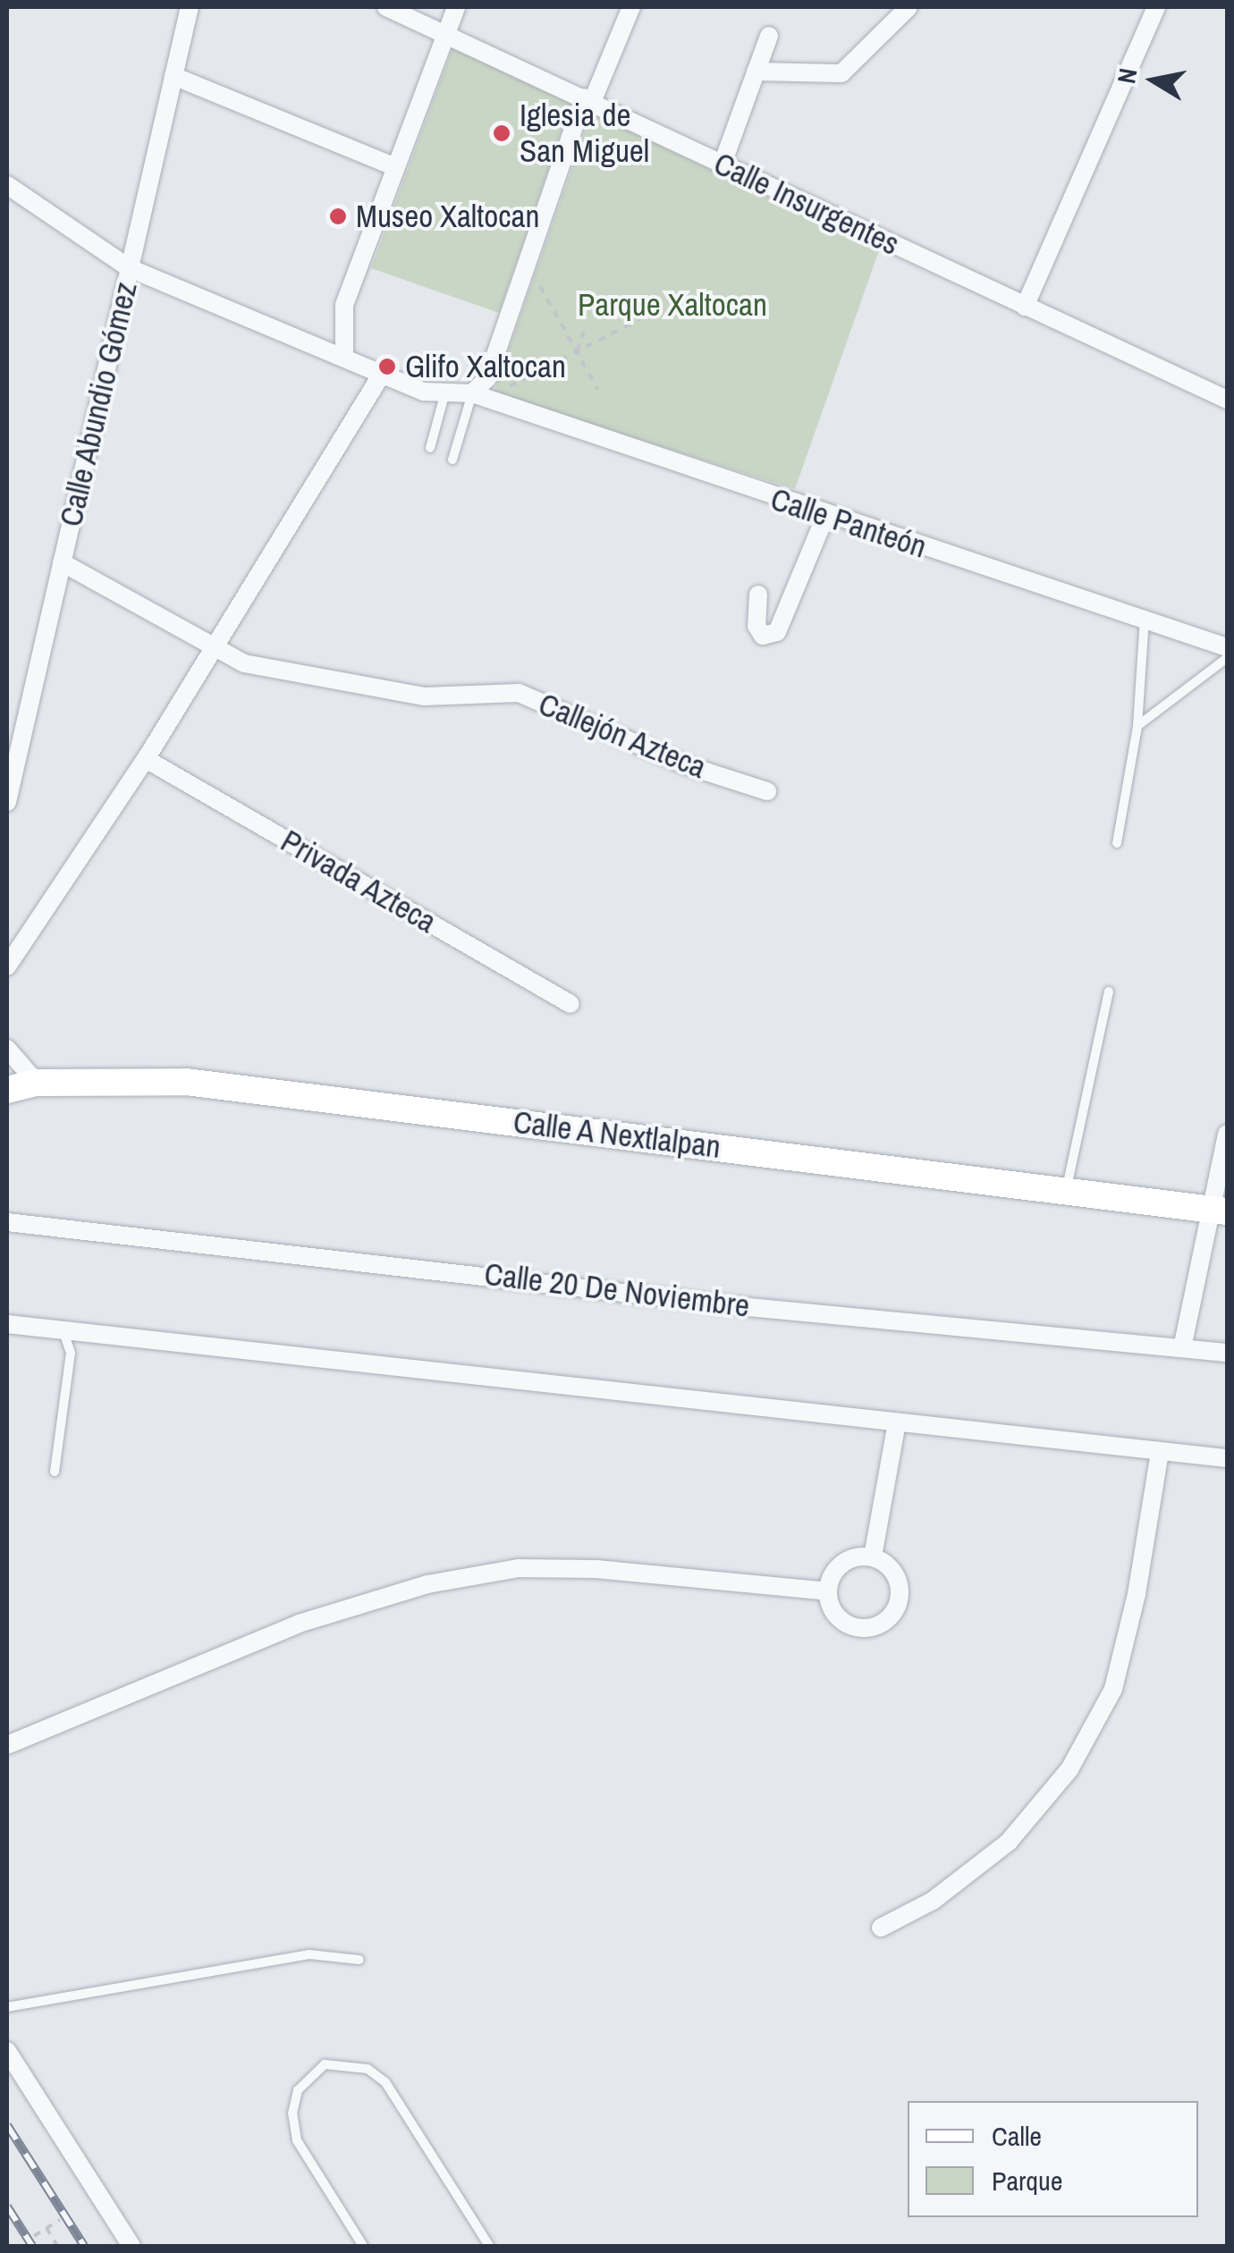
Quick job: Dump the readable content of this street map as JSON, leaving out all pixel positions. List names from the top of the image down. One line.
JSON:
{"streets":{"main road":["Calle A Nextlalpan"],"street":["Calle Insurgentes","Calle Abundio Gómez","Calle Panteón","Callejón Azteca","Privada Azteca","Calle 20 De Noviembre"]},"crossings":[["Calle Abundio Gómez","Callejón Azteca"]],"parks":["Parque Xaltocan"],"places":["Iglesia de San Miguel","Museo Xaltocan","Glifo Xaltocan"],"legend":["Calle","Parque"],"north":"left"}
